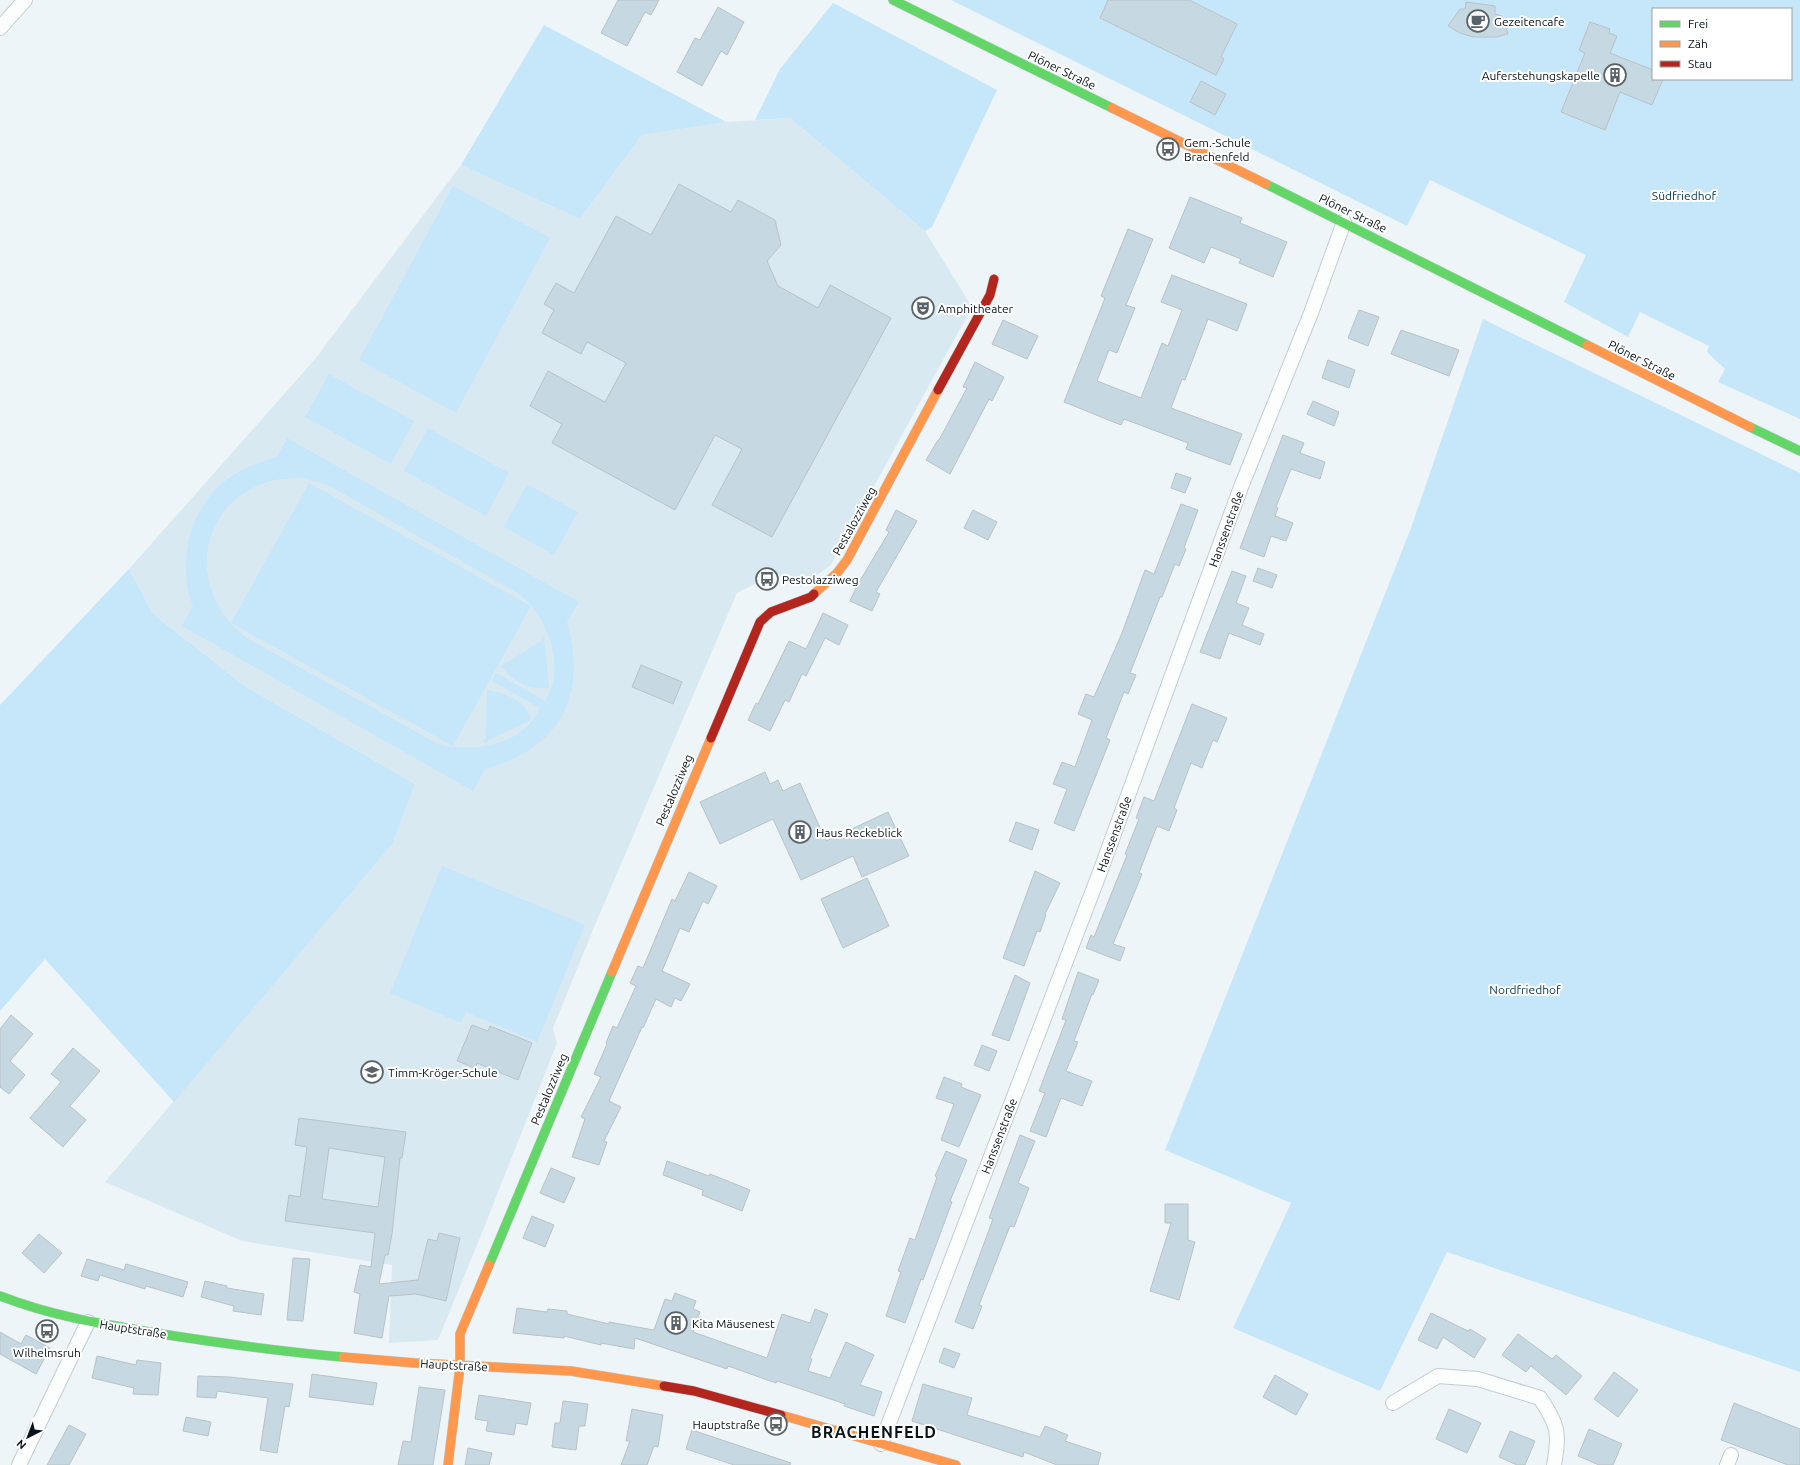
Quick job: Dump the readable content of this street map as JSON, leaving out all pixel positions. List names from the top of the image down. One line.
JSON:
{"streets":{"street":["Plöner Straße","Pestalozziweg","Hanssenstraße","Hauptstraße"]},"crossings":[["Plöner Straße","Hanssenstraße"],["Pestalozziweg","Hauptstraße"],["Hanssenstraße","Hauptstraße"]],"districts":["BRACHENFELD"],"parks":["Südfriedhof","Nordfriedhof"],"places":{"cafe":["Gezeitencafe"],"building":["Auferstehungskapelle","Haus Reckeblick","Kita Mäusenest"],"bus stop":["Gem.-Schule Brachenfeld","Pestolazziweg","Wilhelmsruh","Hauptstraße"],"theatre":["Amphitheater"],"school or university":["Timm-Kröger-Schule"]},"legend":["Frei","Zäh","Stau"],"north":"bottom left"}
